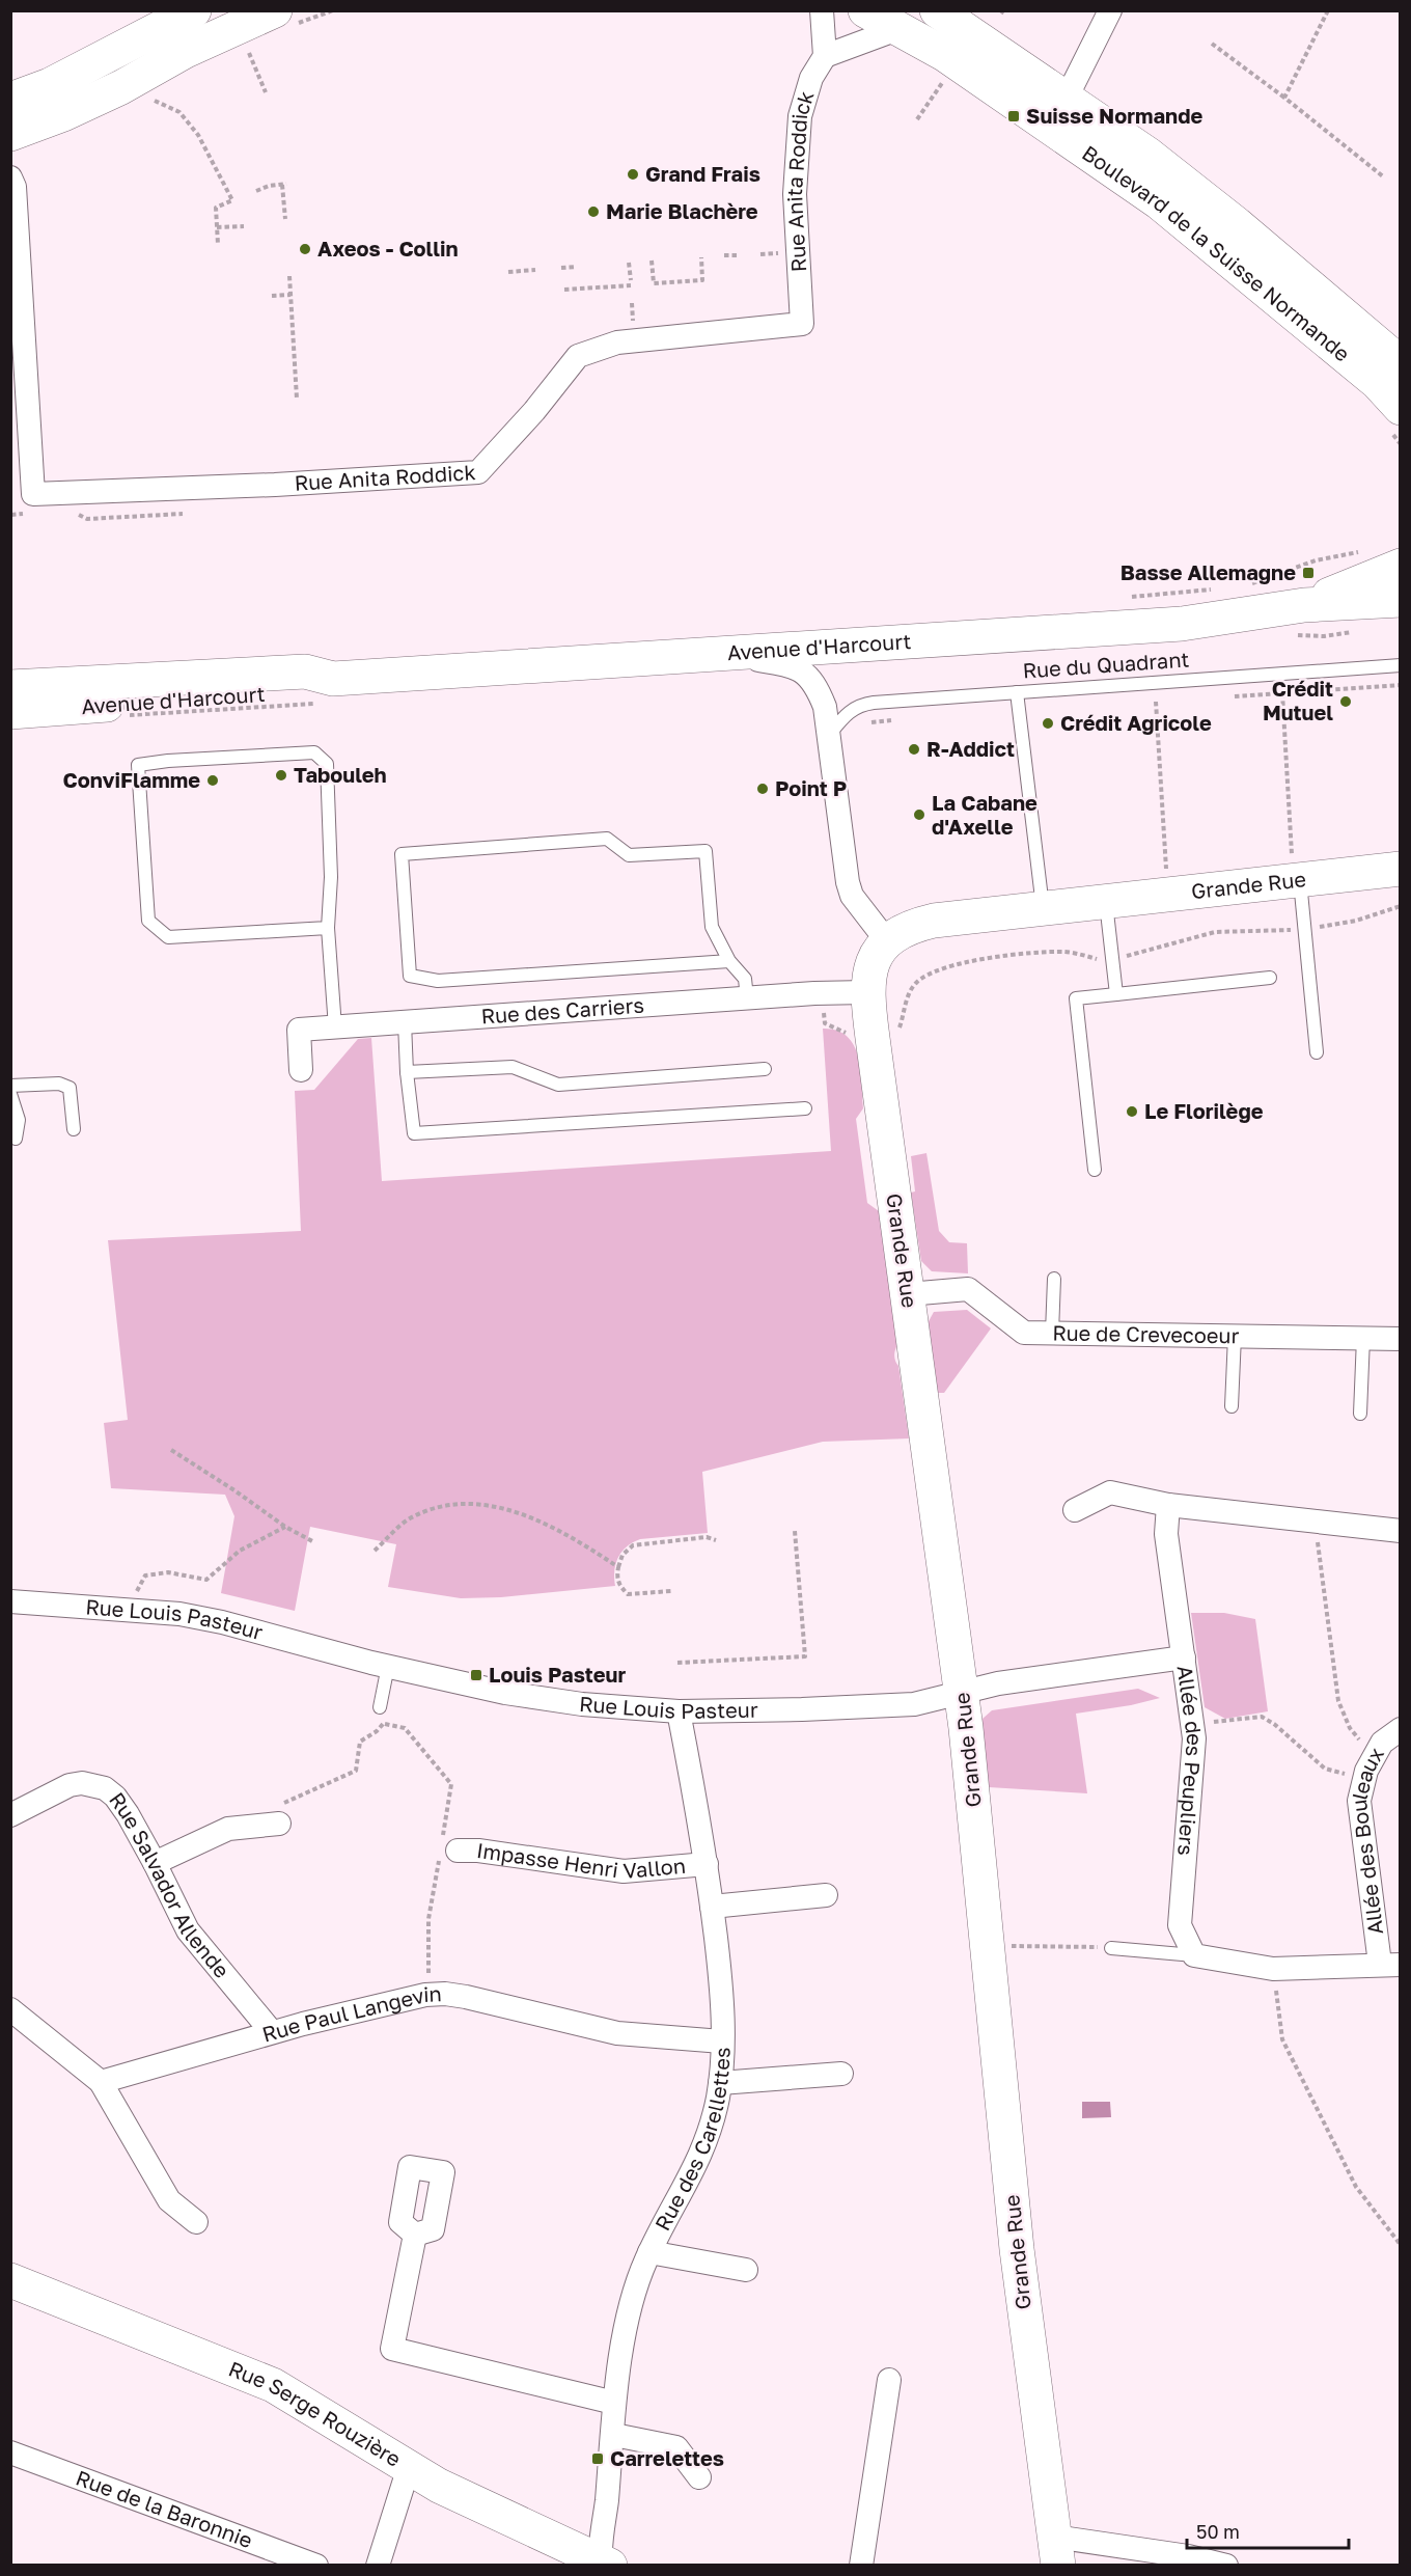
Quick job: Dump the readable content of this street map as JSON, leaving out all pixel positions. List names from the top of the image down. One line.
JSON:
{"streets":{"street":["Rue Anita Roddick","Boulevard de la Suisse Normande","Avenue d'Harcourt","Grande Rue","Rue des Carriers","Rue de Crevecoeur","Rue Louis Pasteur","Allée des Peupliers","Allée des Bouleaux","Impasse Henri Vallon","Rue Salvador Allende","Rue Paul Langevin","Rue des Carellettes","Rue Serge Rouzière","Rue de la Baronnie"],"lane":["Rue du Quadrant"]},"crossings":[["Grande Rue","Rue des Carriers"],["Grande Rue","Rue de Crevecoeur"],["Grande Rue","Rue Louis Pasteur"],["Rue Louis Pasteur","Allée des Peupliers"],["Rue Louis Pasteur","Rue des Carellettes"],["Impasse Henri Vallon","Rue des Carellettes"],["Rue Salvador Allende","Rue Paul Langevin"],["Rue Paul Langevin","Rue des Carellettes"],["Rue des Carellettes","Rue Serge Rouzière"]],"places":{"transit":["Suisse Normande","Basse Allemagne","Louis Pasteur","Carrelettes"],"other":["Grand Frais","Marie Blachère","Axeos - Collin","Crédit Mutuel","Crédit Agricole","R-Addict","Tabouleh","ConviFlamme","Point P","La Cabane d'Axelle","Le Florilège"]},"scale_bar":"50 m"}
